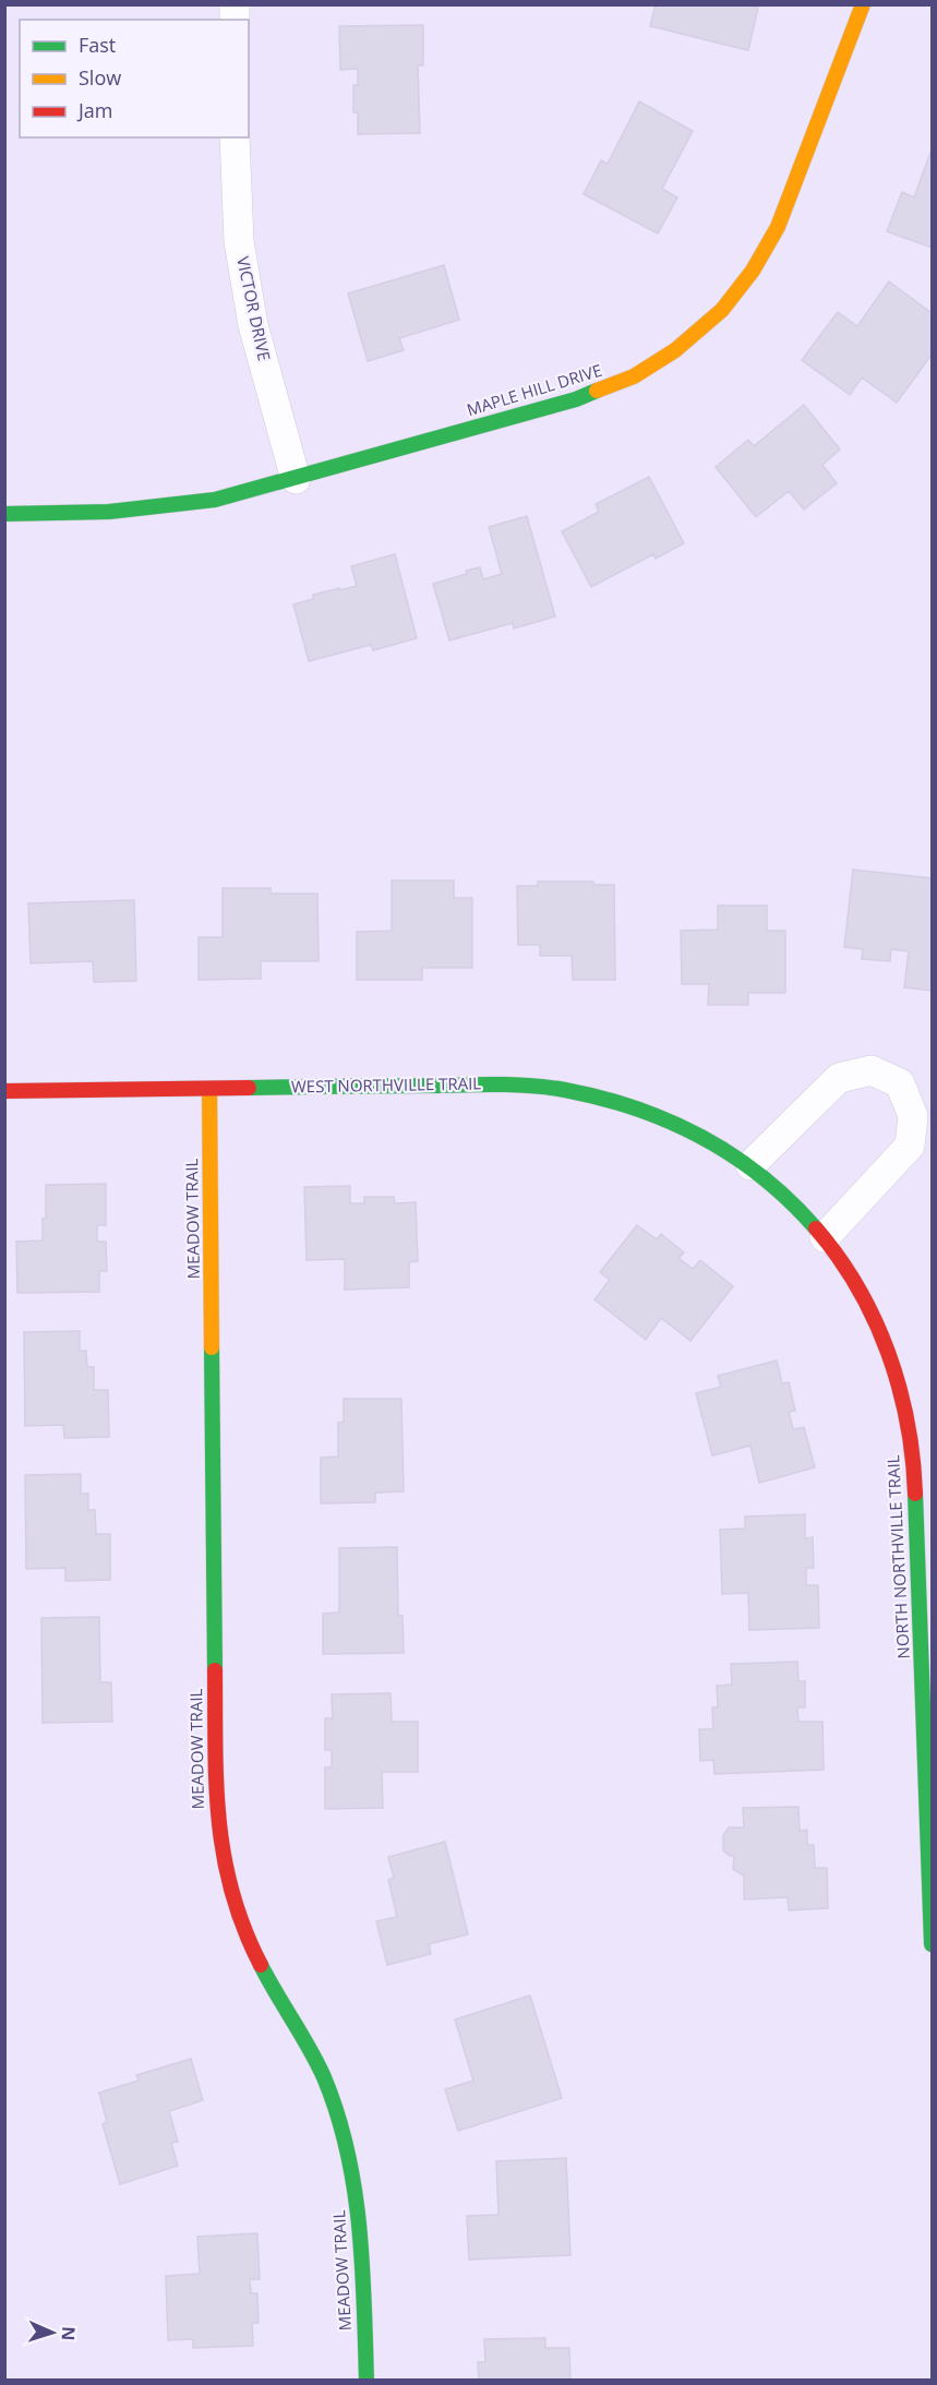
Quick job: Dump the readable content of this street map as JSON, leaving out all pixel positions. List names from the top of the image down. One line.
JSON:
{"streets":{"street":["VICTOR DRIVE","MAPLE HILL DRIVE","WEST NORTHVILLE TRAIL","MEADOW TRAIL","NORTH NORTHVILLE TRAIL"]},"crossings":[["VICTOR DRIVE","MAPLE HILL DRIVE"],["WEST NORTHVILLE TRAIL","MEADOW TRAIL"],["WEST NORTHVILLE TRAIL","NORTH NORTHVILLE TRAIL"]],"legend":["Fast","Slow","Jam"],"north":"right"}
